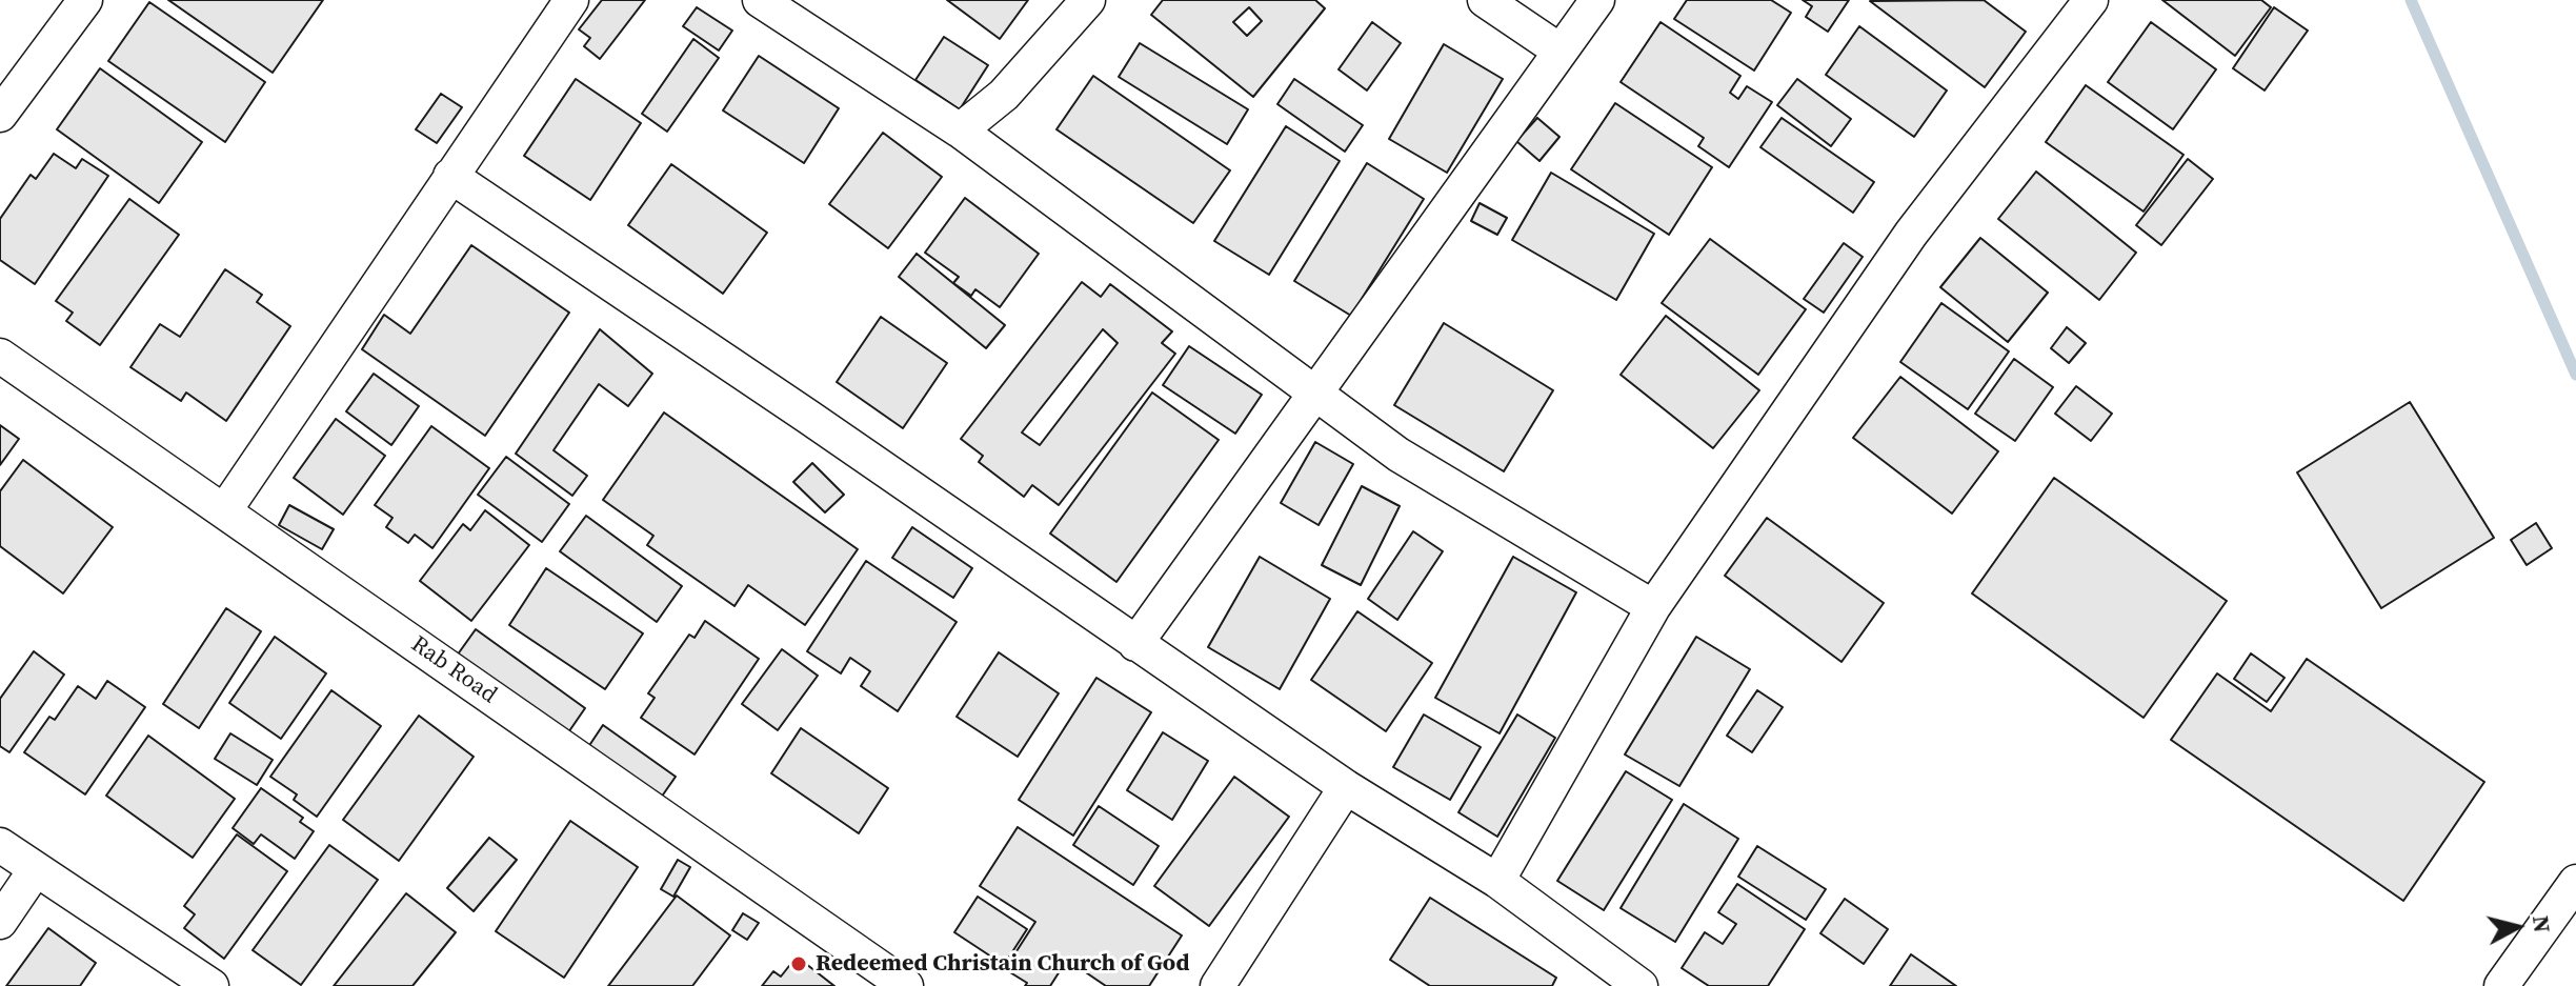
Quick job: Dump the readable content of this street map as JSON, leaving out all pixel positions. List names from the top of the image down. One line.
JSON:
{"streets":{"street":["Rab Road"]},"places":["Redeemed Christain Church of God"],"north":"right"}
